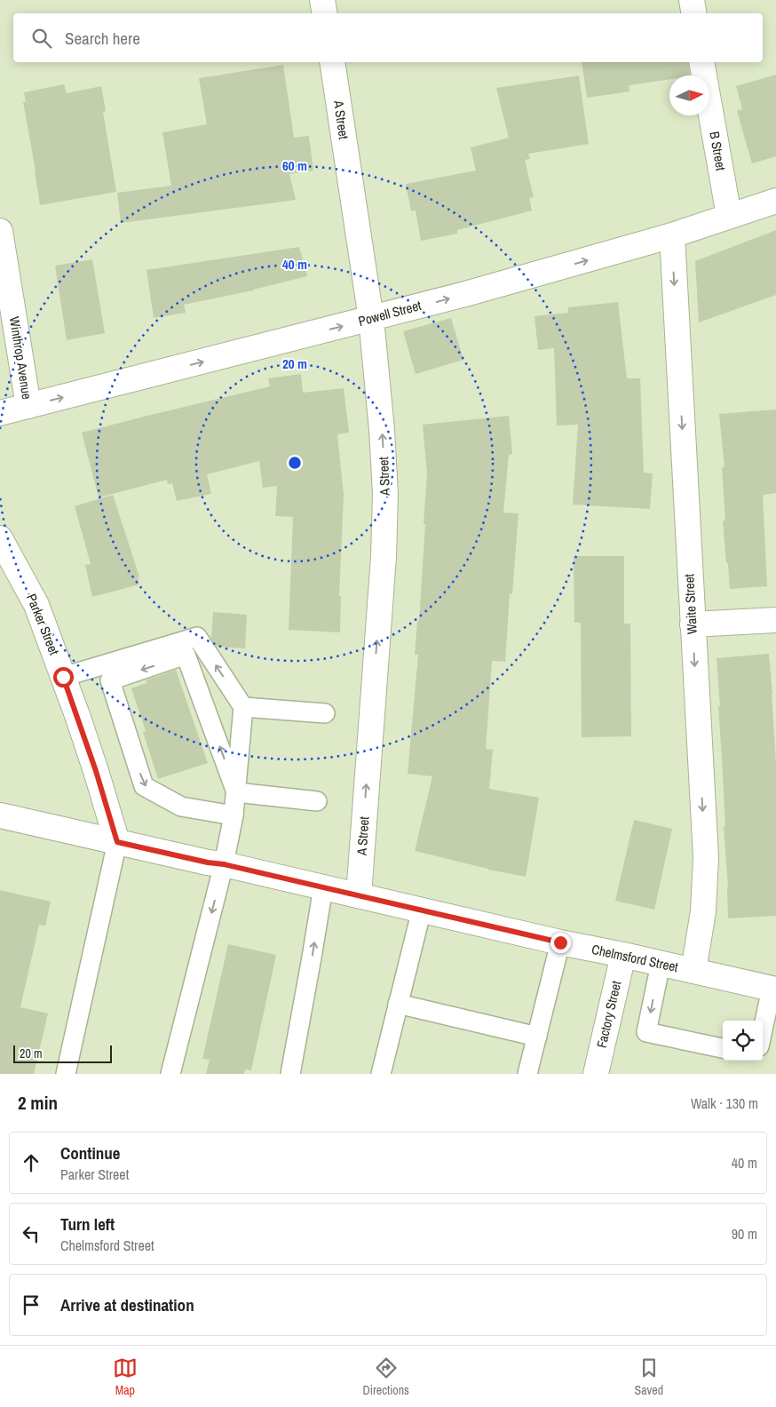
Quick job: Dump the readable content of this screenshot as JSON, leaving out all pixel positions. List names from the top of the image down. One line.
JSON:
{"streets":{"street":["A Street","B Street","Powell Street","Winthrop Avenue","Waite Street","Parker Street","Chelmsford Street","Factory Street"]},"crossings":[["A Street","Powell Street"],["A Street","Chelmsford Street"],["B Street","Powell Street"],["Powell Street","Winthrop Avenue"],["Powell Street","Waite Street"],["Waite Street","Chelmsford Street"],["Parker Street","Chelmsford Street"],["Chelmsford Street","Factory Street"]],"one_way":["A Street","Powell Street","Waite Street"],"scale_bar":"20 m","north":"right","page":{"search":"Search here","scale":"20 m","heading":["2 min","Walk · 130 m"],"list":[["Continue","Parker Street","40 m"],["Turn left","Chelmsford Street","90 m"],"Arrive at destination"],"nav":["Map","Directions","Saved"]},"rings":["60 m","40 m","20 m"]}
